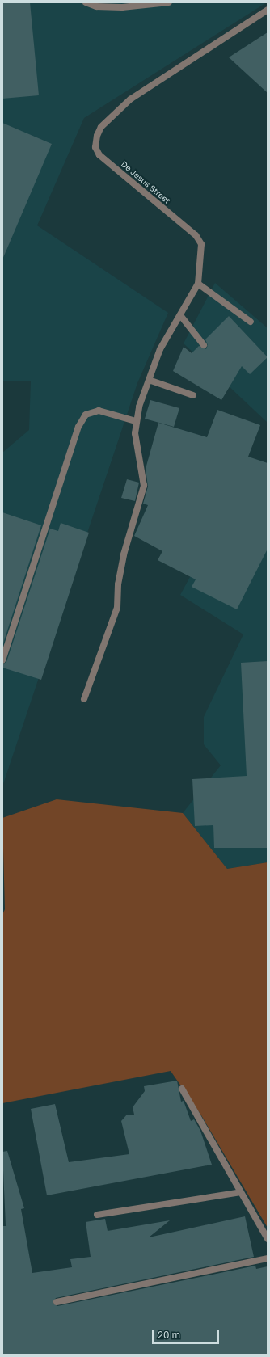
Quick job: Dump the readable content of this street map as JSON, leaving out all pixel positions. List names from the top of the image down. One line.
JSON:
{"streets":{"street":["De Jesus Street"]},"scale_bar":"20 m"}
